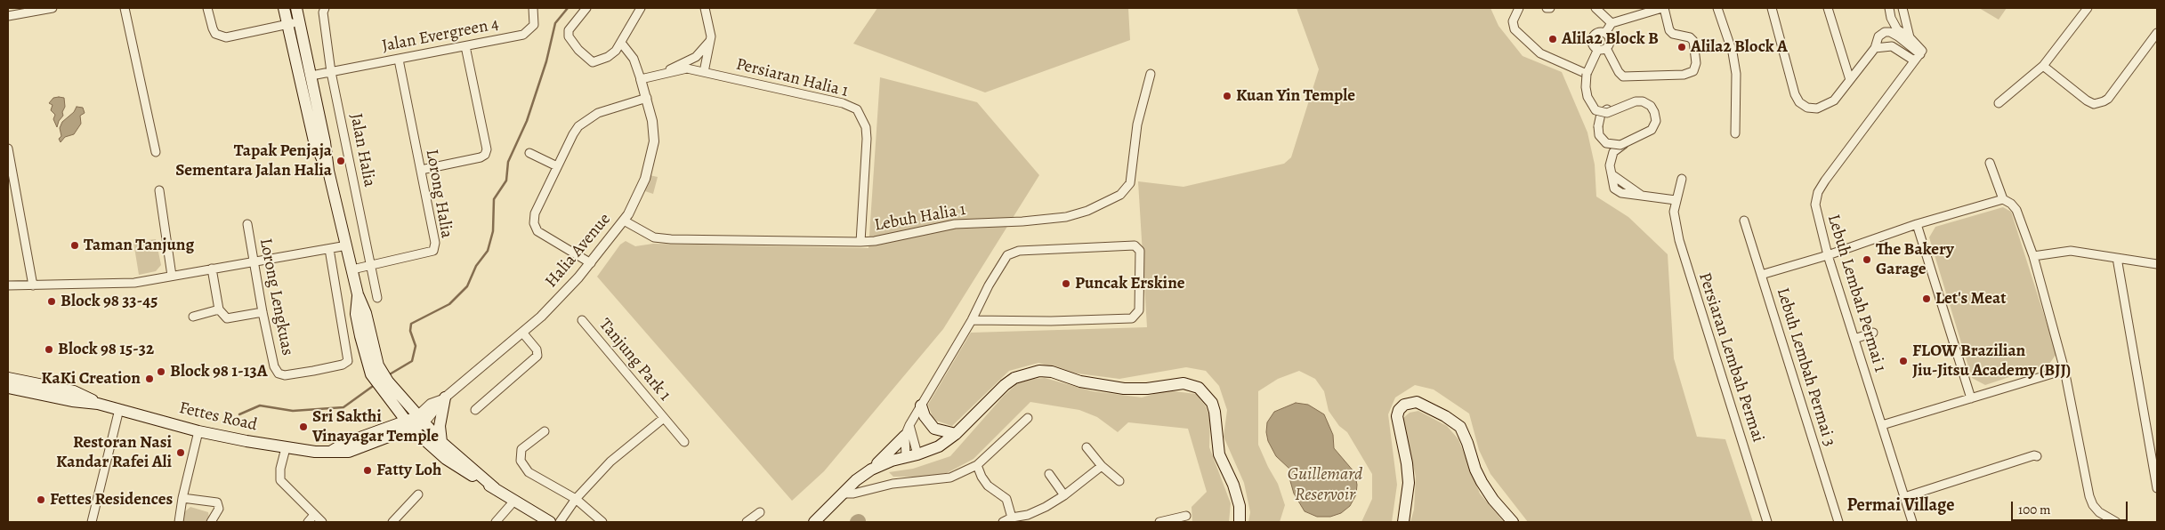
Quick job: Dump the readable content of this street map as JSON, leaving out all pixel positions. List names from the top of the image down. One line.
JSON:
{"streets":{"main road":["Fettes Road"],"street":["Jalan Evergreen 4","Persiaran Halia 1","Jalan Halia","Lorong Halia","Lebuh Halia 1","Halia Avenue","Lebuh Lembah Permai 1","Lorong Lengkuas","Persiaran Lembah Permai","Tanjung Park 1","Lebuh Lembah Permai 3"]},"crossings":[["Jalan Evergreen 4","Jalan Halia"],["Jalan Evergreen 4","Lorong Halia"],["Persiaran Halia 1","Lebuh Halia 1"],["Persiaran Halia 1","Halia Avenue"],["Jalan Halia","Lorong Halia"],["Lebuh Halia 1","Halia Avenue"],["Halia Avenue","Fettes Road"]],"districts":["Permai Village"],"water":["Guillemard Reservoir"],"places":["Alila2 Block B","Alila2 Block A","Kuan Yin Temple","Tapak Penjaja Sementara Jalan Halia","Taman Tanjung","The Bakery Garage","Puncak Erskine","Let's Meat","Block 98 33-45","Block 98 15-32","FLOW Brazilian Jiu-Jitsu Academy (BJJ)","Block 98 1-13A","KaKi Creation","Sri Sakthi Vinayagar Temple","Restoran Nasi Kandar Rafei Ali","Fatty Loh","Fettes Residences"],"scale_bar":"100 m"}
